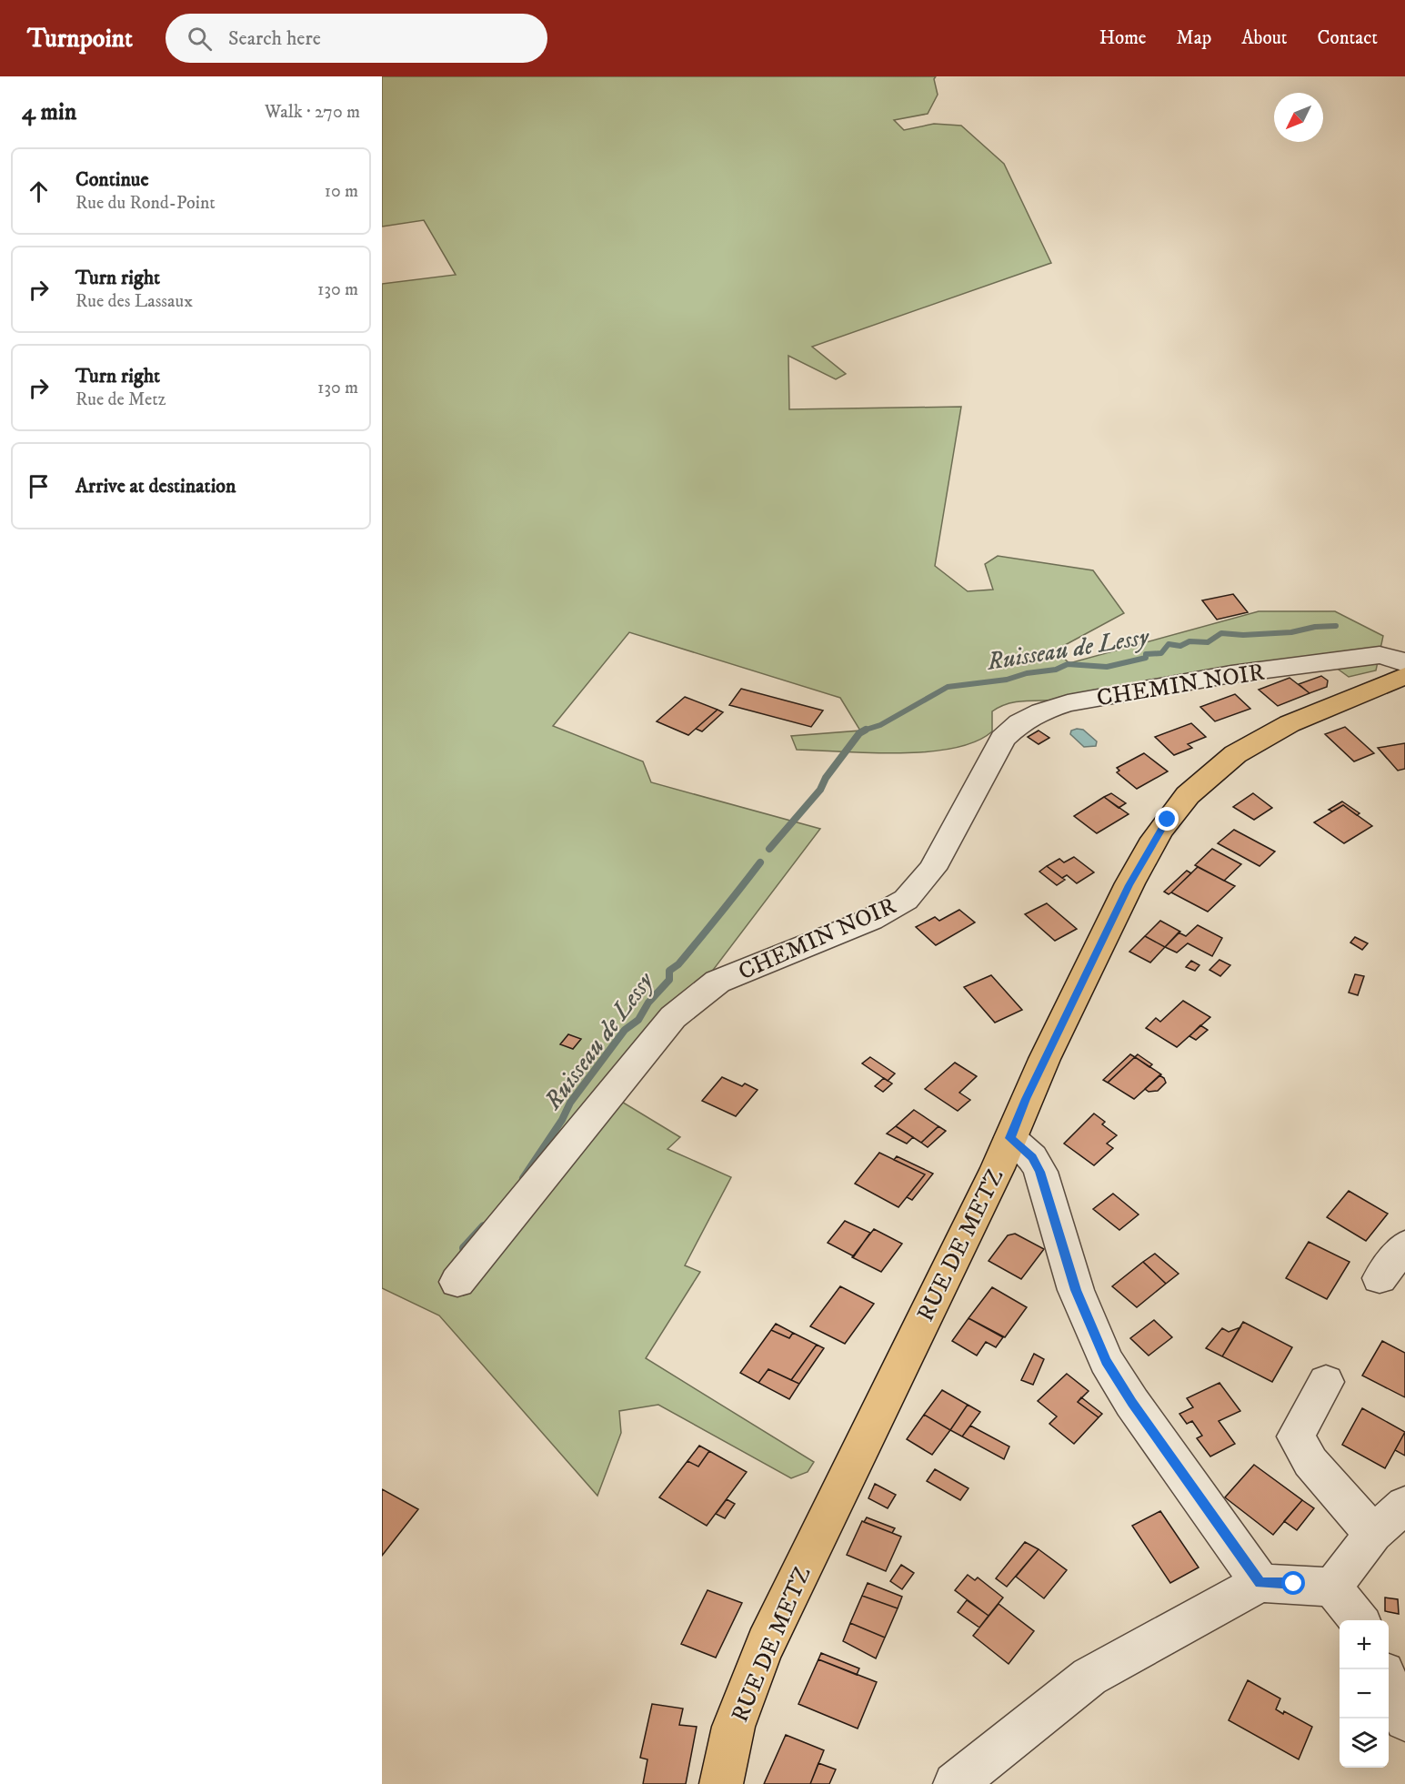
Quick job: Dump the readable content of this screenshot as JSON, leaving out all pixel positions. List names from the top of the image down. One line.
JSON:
{"streets":{"main road":["RUE DE METZ"],"street":["CHEMIN NOIR"]},"water":["Ruisseau de Lessy"],"north":"bottom left","page":{"header":"Turnpoint","search":"Search here","nav":["Home","Map","About","Contact"],"heading":["4 min","Walk · 270 m"],"list":[["Continue","Rue du Rond-Point","10 m"],["Turn right","Rue des Lassaux","130 m"],["Turn right","Rue de Metz","130 m"],"Arrive at destination"],"map_buttons":["+","−"]}}
